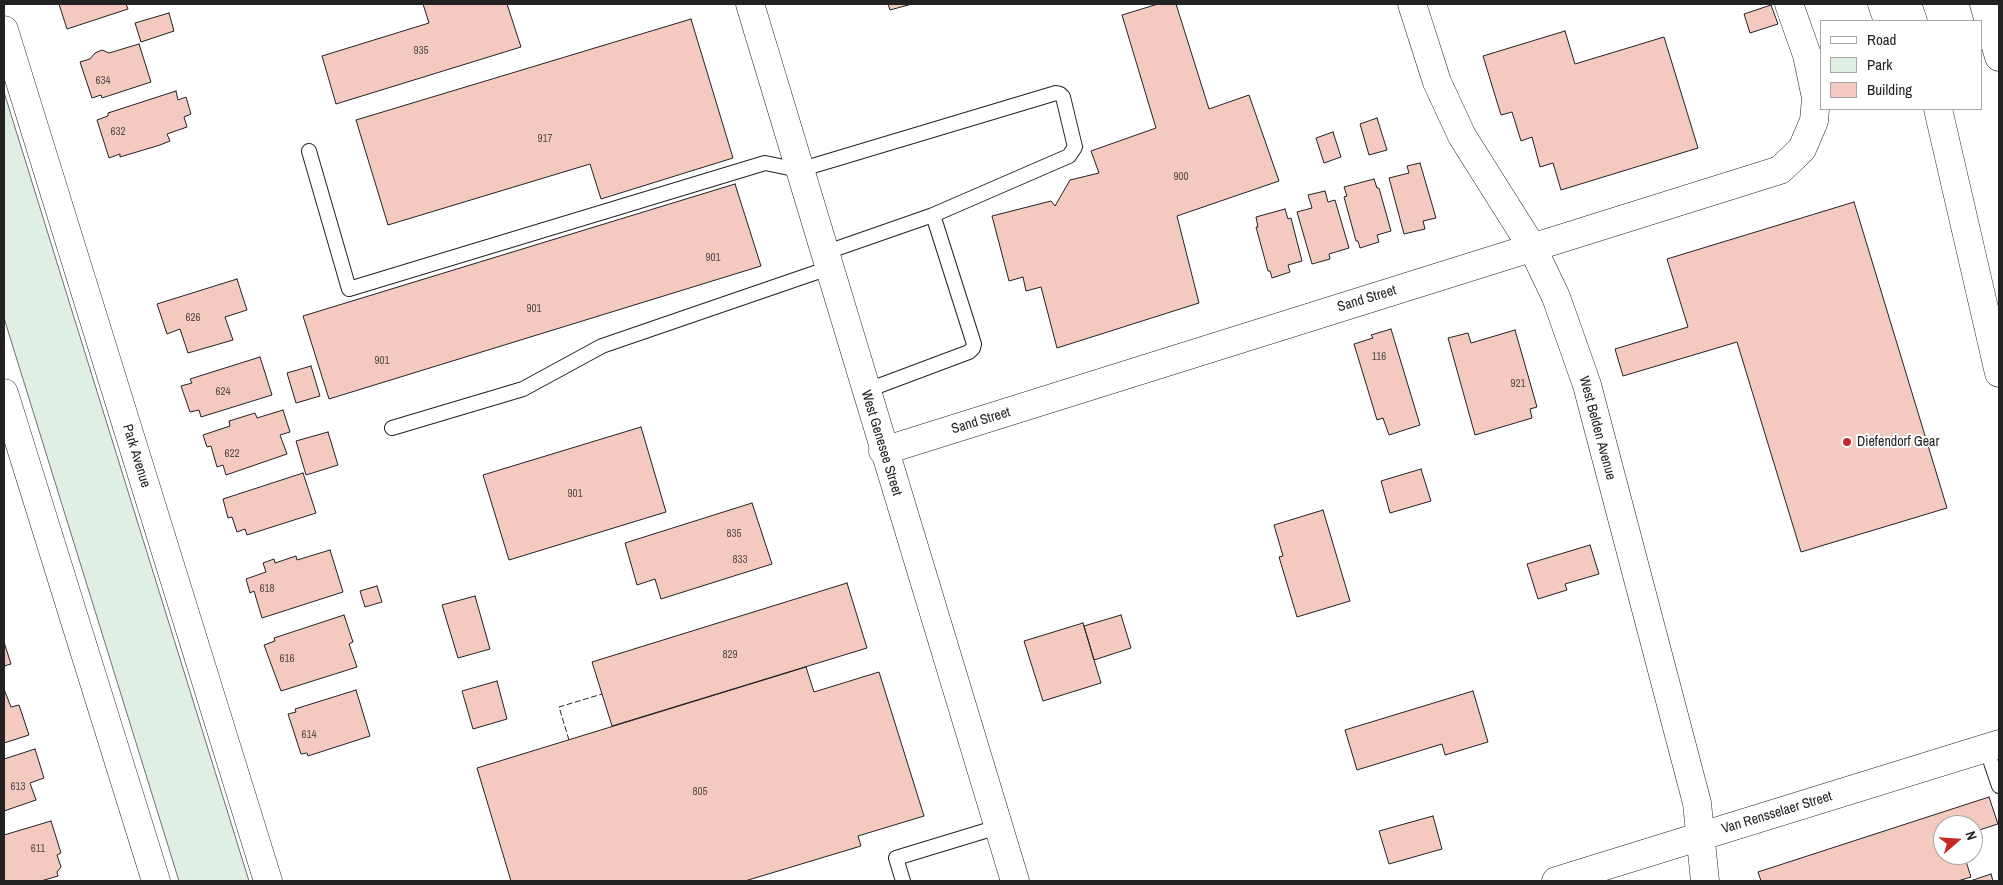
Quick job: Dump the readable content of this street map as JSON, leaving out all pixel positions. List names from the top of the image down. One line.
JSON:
{"streets":{"main road":["Sand Street","West Belden Avenue","West Genesee Street","Park Avenue","Van Rensselaer Street"]},"crossings":[["Sand Street","West Belden Avenue"],["Sand Street","West Genesee Street"],["West Belden Avenue","Van Rensselaer Street"]],"places":["Diefendorf Gear"],"house_numbers":["935","634","632","917","900","901","901","626","116","901","921","624","622","901","835","833","618","829","616","614","613","805","611"],"legend":["Road","Park","Building"],"north":"right"}
